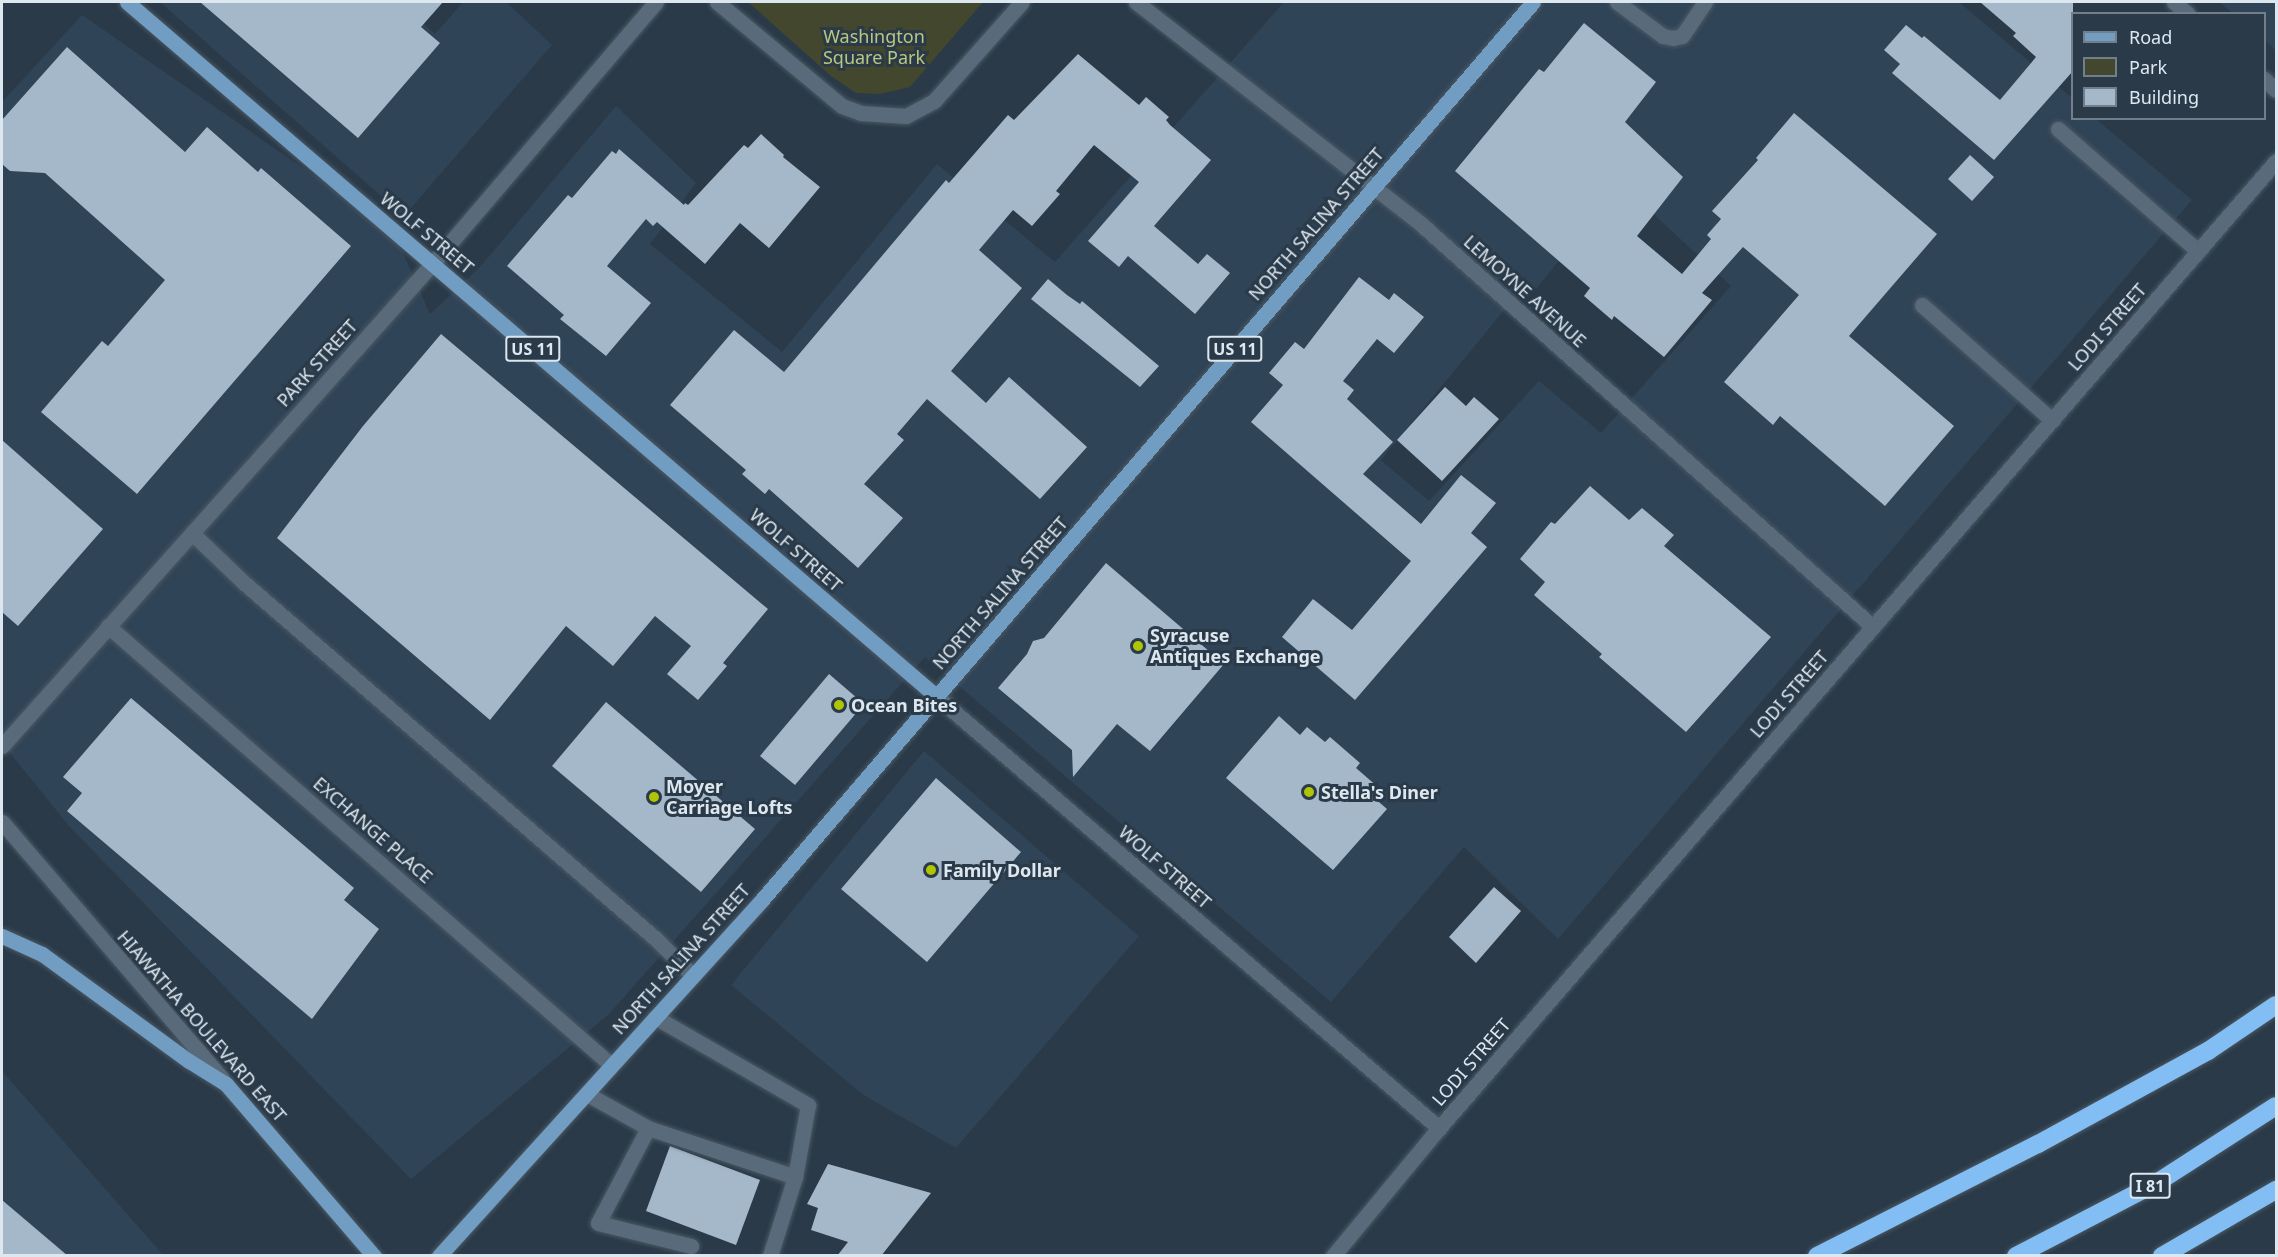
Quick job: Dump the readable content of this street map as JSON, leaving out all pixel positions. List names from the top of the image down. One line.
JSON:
{"streets":{"highway":["I 81"],"main road":["NORTH SALINA STREET","WOLF STREET","US 11","HIAWATHA BOULEVARD EAST"],"street":["LEMOYNE AVENUE","LODI STREET","PARK STREET","EXCHANGE PLACE"]},"crossings":[["NORTH SALINA STREET","WOLF STREET"],["NORTH SALINA STREET","LEMOYNE AVENUE"],["NORTH SALINA STREET","EXCHANGE PLACE"],["WOLF STREET","LODI STREET"],["WOLF STREET","PARK STREET"],["LEMOYNE AVENUE","LODI STREET"],["PARK STREET","EXCHANGE PLACE"]],"parks":["Washington Square Park"],"places":["Syracuse Antiques Exchange","Ocean Bites","Stella's Diner","Moyer Carriage Lofts","Family Dollar"],"legend":["Road","Park","Building"]}
